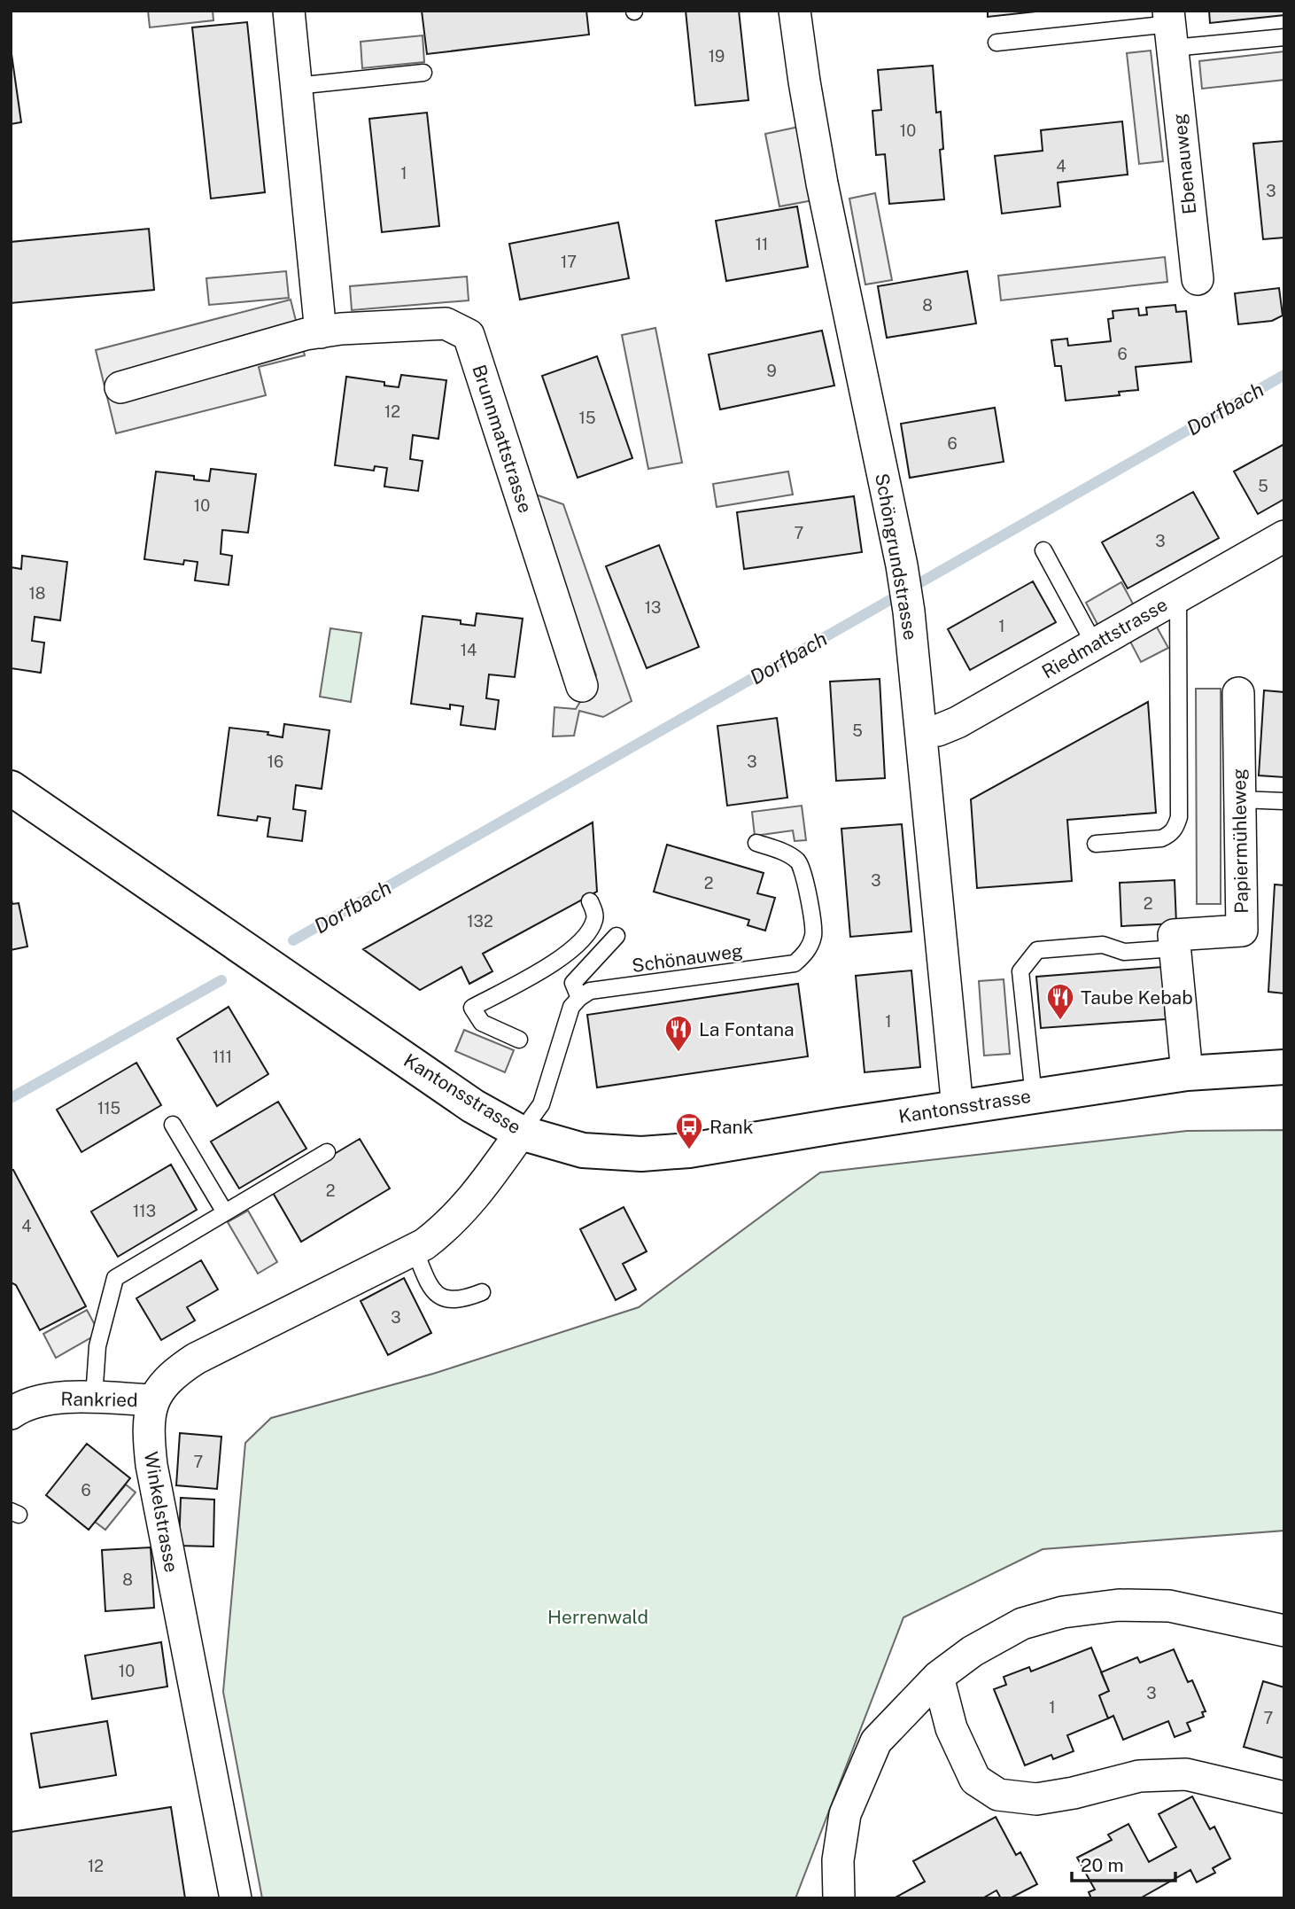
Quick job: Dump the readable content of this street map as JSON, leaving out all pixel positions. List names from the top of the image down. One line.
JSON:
{"streets":{"main road":["Kantonsstrasse"],"street":["Ebenauweg","Brunnmattstrasse","Schöngrundstrasse","Riedmattstrasse","Papiermühleweg","Rankried","Winkelstrasse"],"lane":["Schönauweg"]},"crossings":[["Schöngrundstrasse","Riedmattstrasse"],["Schöngrundstrasse","Kantonsstrasse"],["Kantonsstrasse","Winkelstrasse"],["Rankried","Winkelstrasse"]],"water":["Dorfbach"],"parks":["Herrenwald"],"places":{"restaurant":["Taube Kebab","La Fontana"],"bus stop":["Rank"]},"house_numbers":["19","10","4","1","3","11","17","8","6","9","12","15","6","5","10","7","3","18","13","1","14","5","16","3","3","2","2","132","1","111","115","2","113","4","3","7","6","8","10","3","1","7","12"],"scale_bar":"20 m"}
